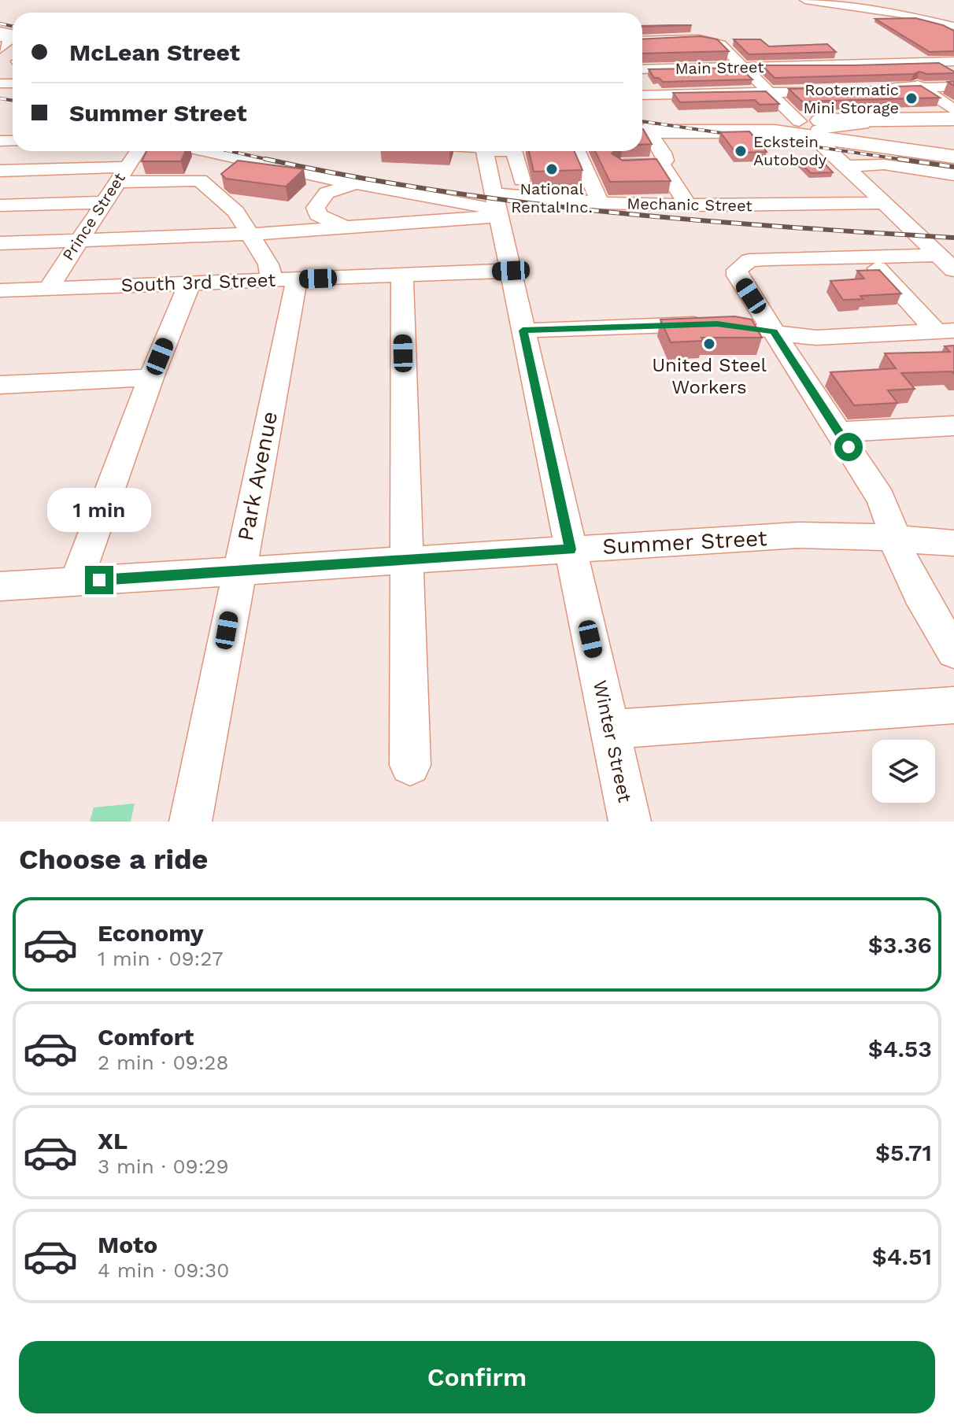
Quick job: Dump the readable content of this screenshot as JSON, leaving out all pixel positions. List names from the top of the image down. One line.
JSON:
{"streets":{"street":["Main Street","Mechanic Street","Prince Street","South 3rd Street","Park Avenue","Summer Street","Winter Street"]},"crossings":[["Mechanic Street","Winter Street"],["Prince Street","South 3rd Street"],["South 3rd Street","Park Avenue"],["South 3rd Street","Winter Street"],["Park Avenue","Summer Street"],["Summer Street","Winter Street"]],"places":["Rootermatic Mini Storage","Eckstein Autobody","National Rental Inc.","United Steel Workers"],"page":{"banner":["McLean Street","Summer Street"],"bubble":"1 min","heading":"Choose a ride","list":[{"name":"Economy","note":"1 min · 09:27","value":"$3.36"},{"name":"Comfort","note":"2 min · 09:28","value":"$4.53"},{"name":"XL","note":"3 min · 09:29","value":"$5.71"},{"name":"Moto","note":"4 min · 09:30","value":"$4.51"}],"buttons":"Confirm"}}
